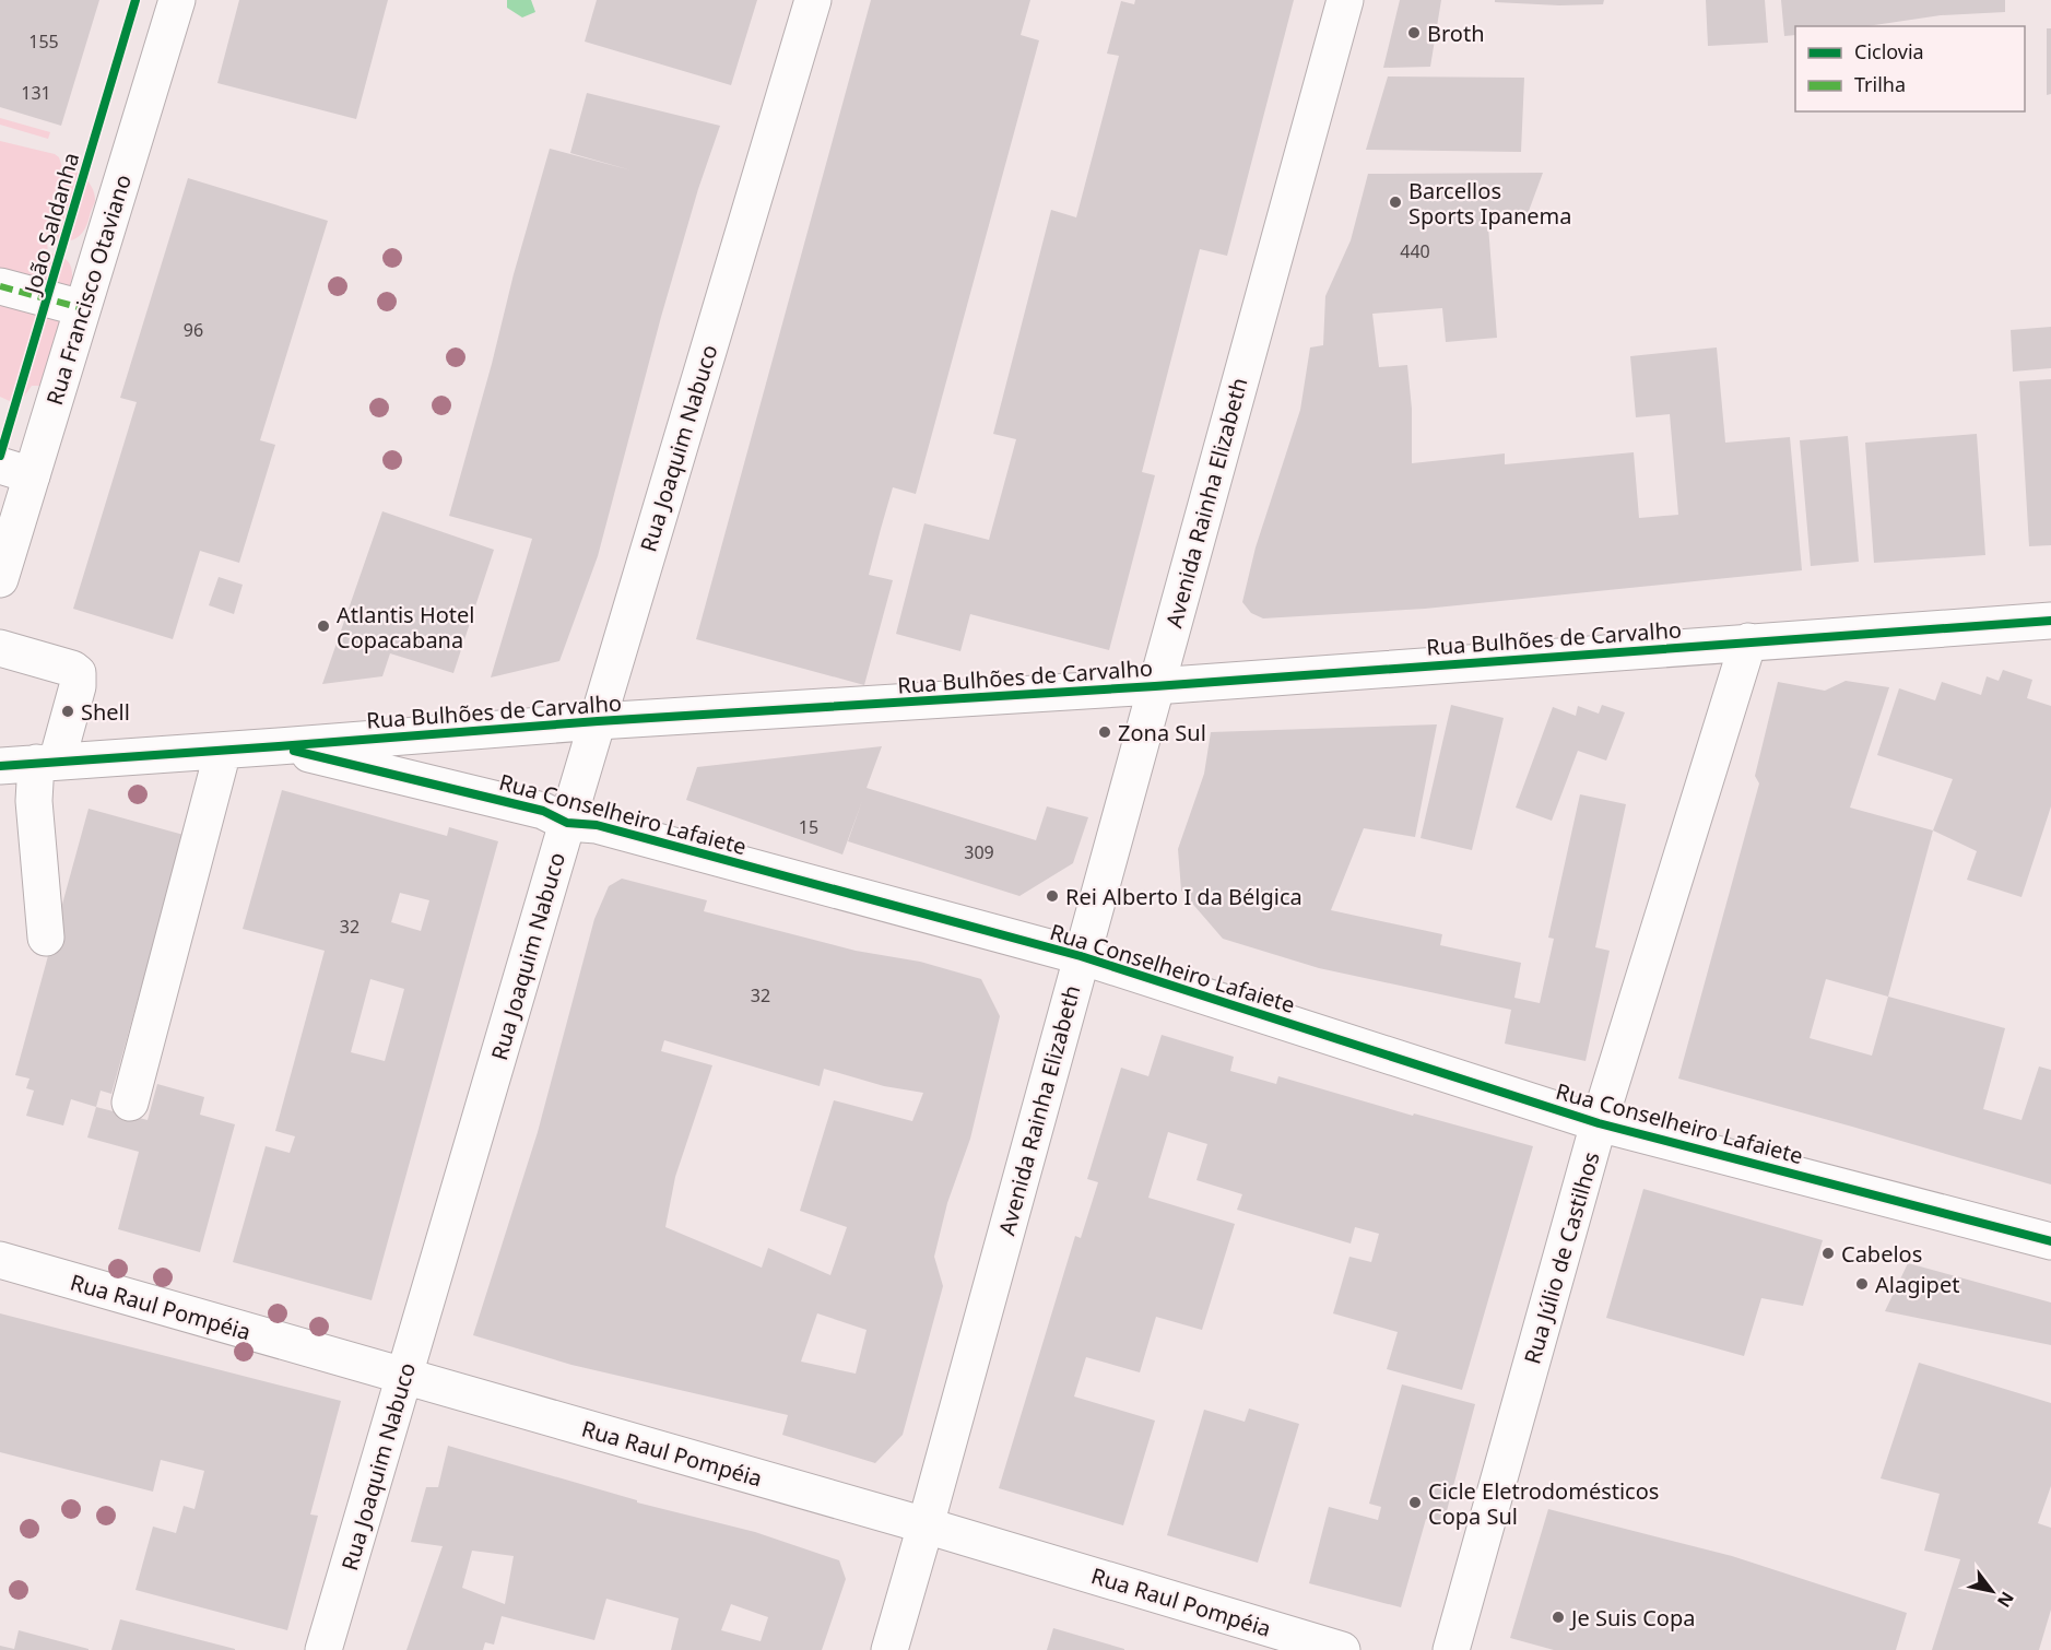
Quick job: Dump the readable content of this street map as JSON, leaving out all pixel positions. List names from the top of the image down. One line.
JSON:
{"streets":{"main road":["Rua Francisco Otaviano","Rua Joaquim Nabuco","Avenida Rainha Elizabeth","Rua Bulhões de Carvalho","Rua Conselheiro Lafaiete","Rua Júlio de Castilhos","Rua Raul Pompéia"],"cycle path":["João Saldanha"]},"crossings":[["Rua Joaquim Nabuco","Rua Bulhões de Carvalho"],["Rua Joaquim Nabuco","Rua Conselheiro Lafaiete"],["Rua Joaquim Nabuco","Rua Raul Pompéia"],["Avenida Rainha Elizabeth","Rua Bulhões de Carvalho"],["Avenida Rainha Elizabeth","Rua Conselheiro Lafaiete"],["Avenida Rainha Elizabeth","Rua Raul Pompéia"],["Rua Bulhões de Carvalho","Rua Conselheiro Lafaiete"],["Rua Bulhões de Carvalho","Rua Júlio de Castilhos"],["Rua Conselheiro Lafaiete","Rua Júlio de Castilhos"]],"places":["Broth","Barcellos Sports Ipanema","Atlantis Hotel Copacabana","Shell","Zona Sul","Rei Alberto I da Bélgica","Cabelos","Alagipet","Cicle Eletrodomésticos Copa Sul","Je Suis Copa"],"house_numbers":["155","131","440","96","15","309","32","32"],"legend":["Ciclovia","Trilha"],"north":"bottom right"}
